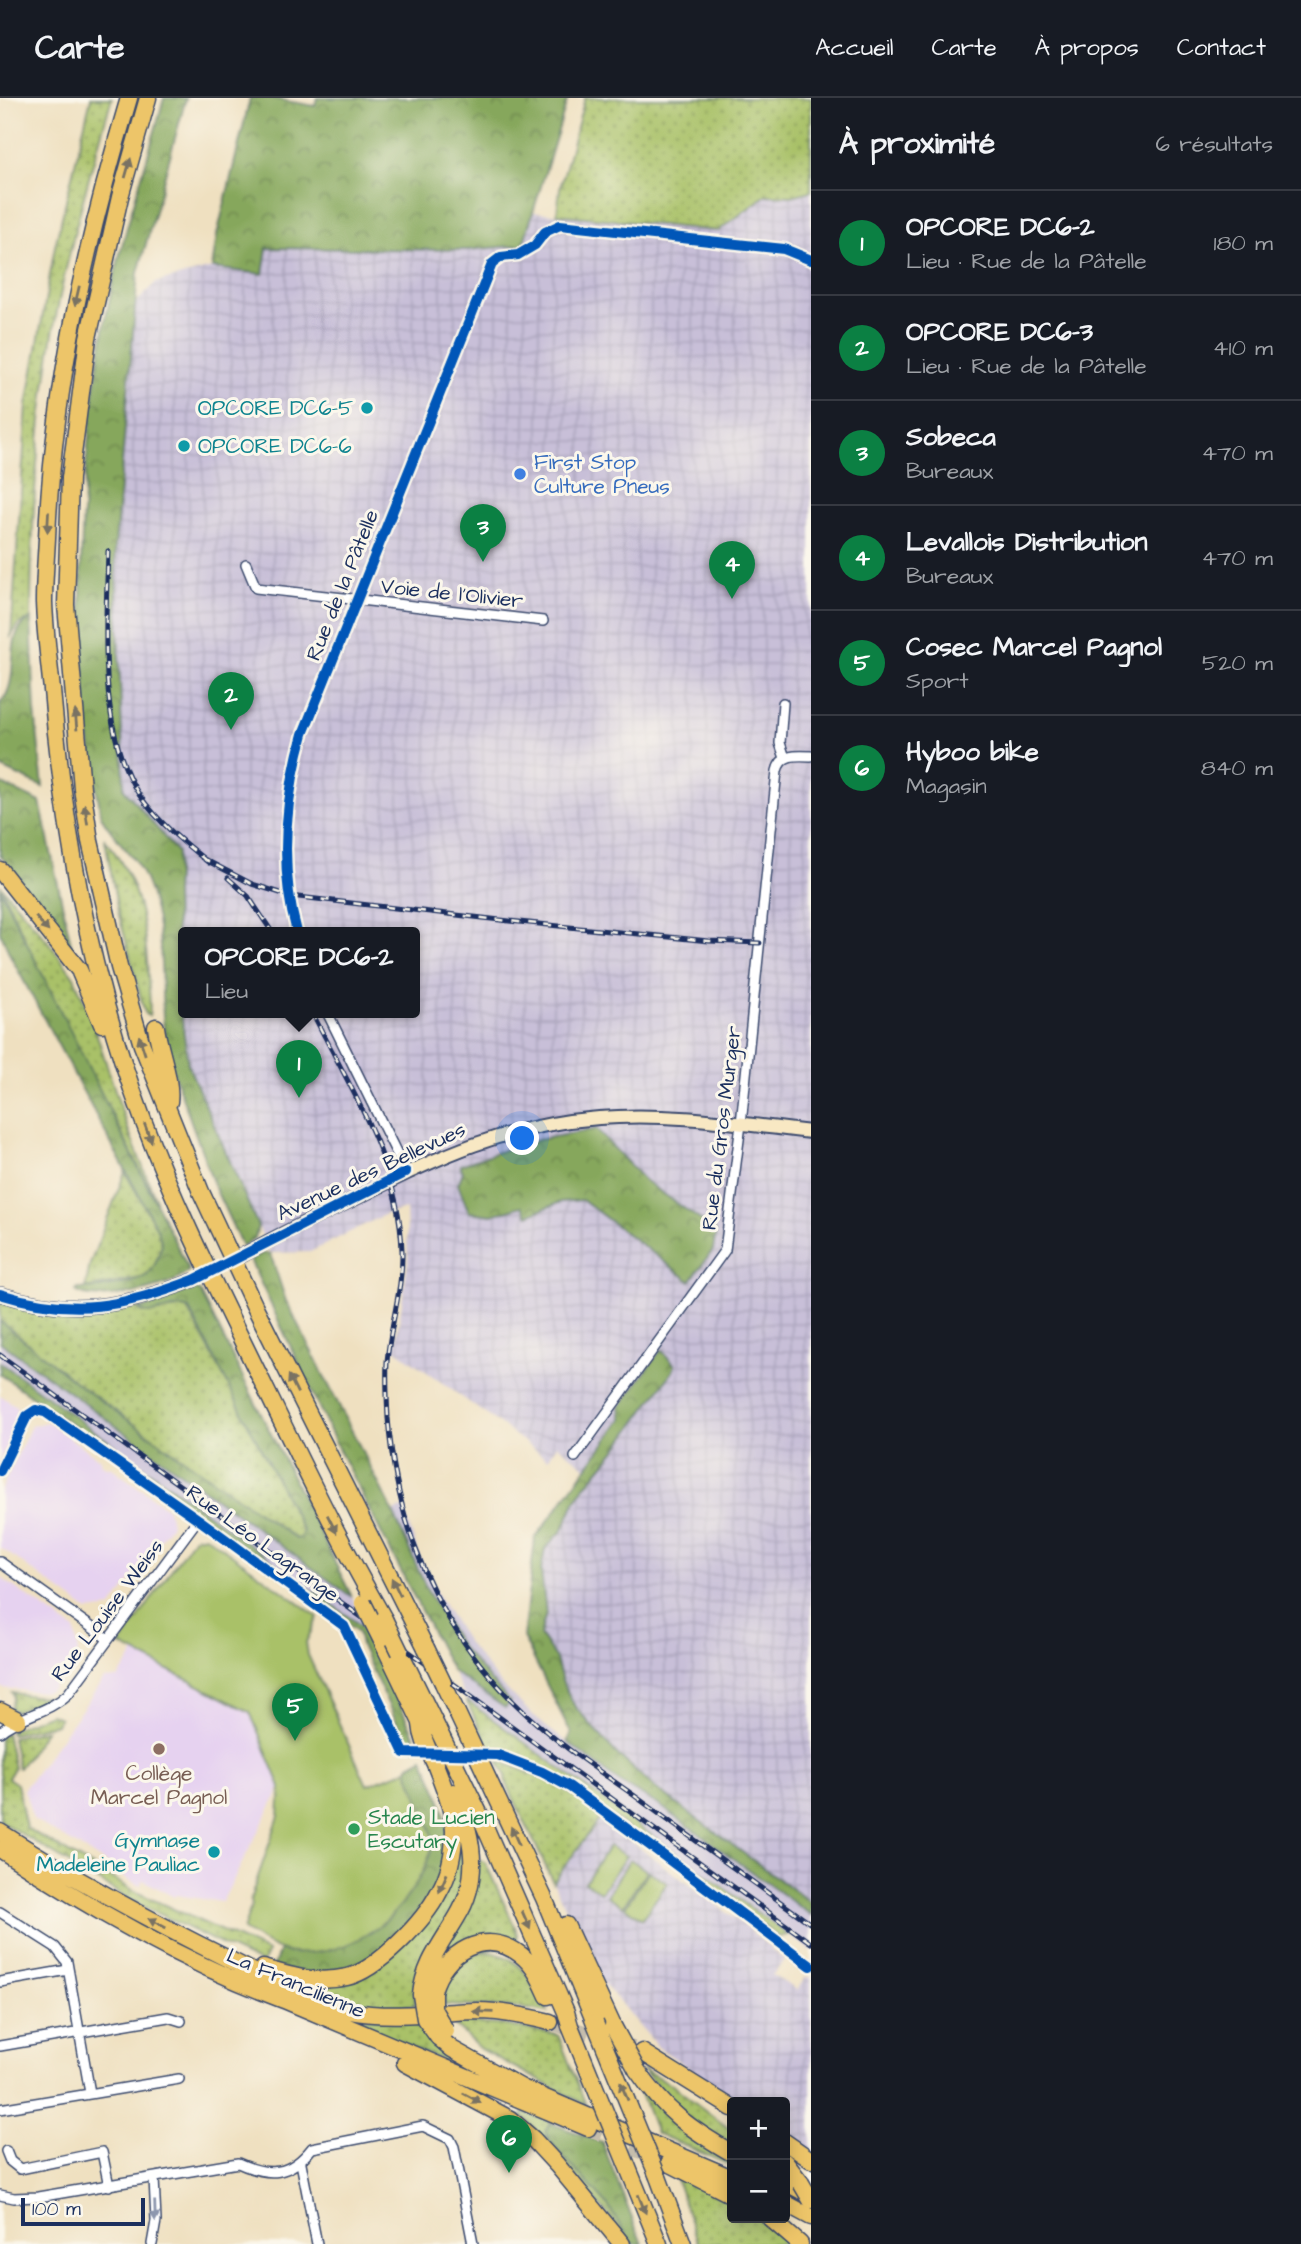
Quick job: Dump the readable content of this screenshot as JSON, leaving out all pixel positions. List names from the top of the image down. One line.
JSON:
{"streets":{"highway":["La Francilienne"],"street":["Rue de la Pâtelle","Voie de l'Olivier","Rue du Gros Murger","Avenue des Bellevues","Rue Léo Lagrange","Rue Louise Weiss"]},"crossings":[["Rue de la Pâtelle","Voie de l'Olivier"],["Rue du Gros Murger","Avenue des Bellevues"],["Rue Léo Lagrange","Rue Louise Weiss"]],"places":["OPCORE DC6-5","OPCORE DC6-6","First Stop Culture Pneus","Collège Marcel Pagnol","Stade Lucien Escutary","Gymnase Madeleine Pauliac"],"scale_bar":"100 m","page":{"header":"Carte","nav":["Accueil","Carte","À propos","Contact"],"heading":["À proximité","6 résultats"],"list":[{"mark":"1","name":"OPCORE DC6-2","note":"Lieu · Rue de la Pâtelle","value":"180 m"},{"mark":"2","name":"OPCORE DC6-3","note":"Lieu · Rue de la Pâtelle","value":"410 m"},{"mark":"3","name":"Sobeca","note":"Bureaux","value":"470 m"},{"mark":"4","name":"Levallois Distribution","note":"Bureaux","value":"470 m"},{"mark":"5","name":"Cosec Marcel Pagnol","note":"Sport","value":"520 m"},{"mark":"6","name":"Hyboo bike","note":"Magasin","value":"840 m"}],"pins":["3","4","2","1","5","6"],"popup":["OPCORE DC6-2","Lieu"],"map_buttons":["+","−"],"scale":"100 m"}}
